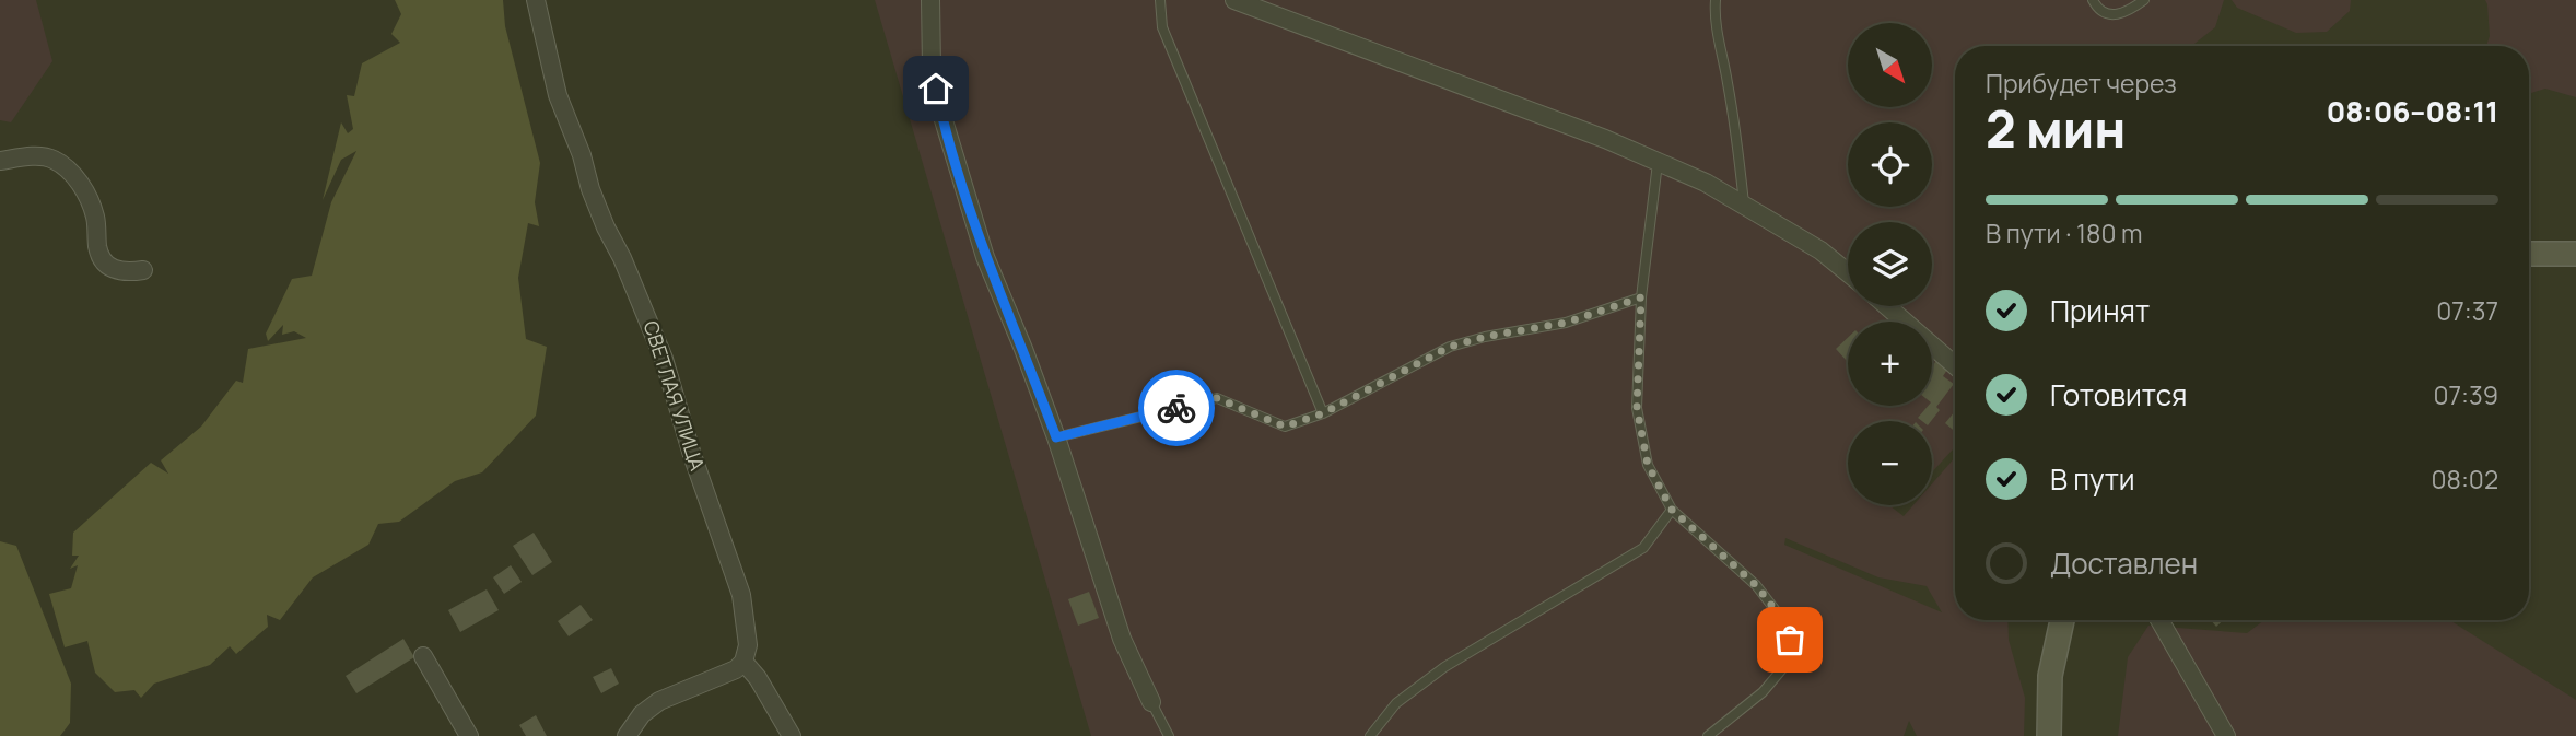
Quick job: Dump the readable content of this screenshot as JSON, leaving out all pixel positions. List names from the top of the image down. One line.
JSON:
{"streets":{"street":["СВЕТЛАЯ УЛИЦА"]},"north":"bottom right","page":{"map_buttons":["+","−"],"heading":["2 мин","Прибудет через","08:06–08:11"],"bar":"В пути · 180 m","list":[["Принят","07:37"],["Готовится","07:39"],["В пути","08:02"],"Доставлен"]}}
